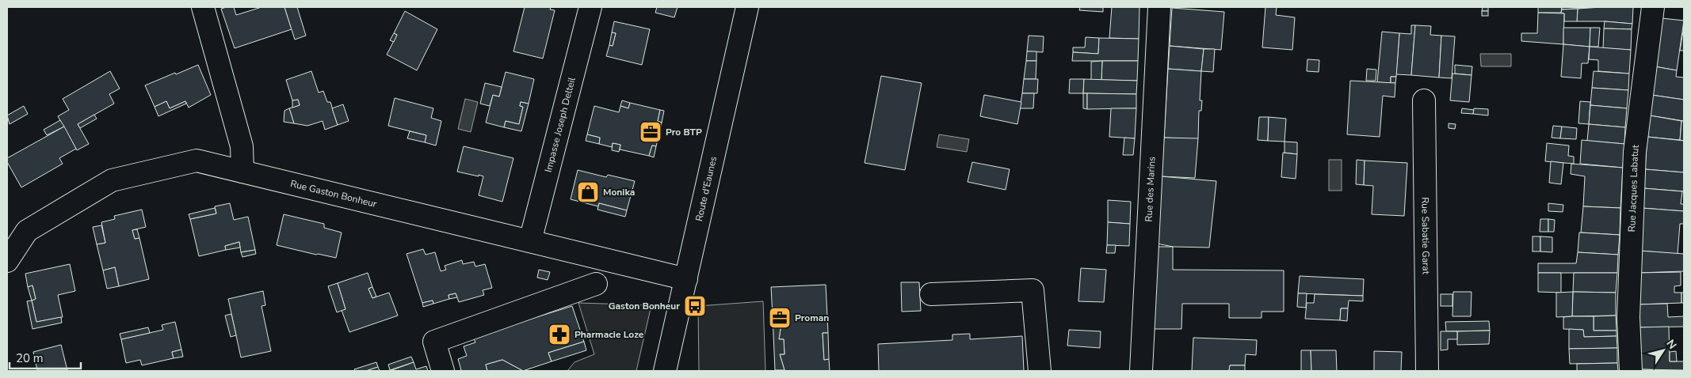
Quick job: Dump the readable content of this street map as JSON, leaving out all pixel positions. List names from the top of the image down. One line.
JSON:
{"streets":{"street":["Impasse Joseph Delteil","Rue Jacques Labatut","Route d'Eaunes","Rue des Marins","Rue Gaston Bonheur","Rue Sabatie Garat"]},"crossings":[["Impasse Joseph Delteil","Rue Gaston Bonheur"],["Route d'Eaunes","Rue Gaston Bonheur"]],"places":{"office":["Pro BTP","Proman"],"shop":["Monika"],"bus stop":["Gaston Bonheur"],"pharmacy":["Pharmacie Loze"]},"scale_bar":"20 m","north":"top right"}
